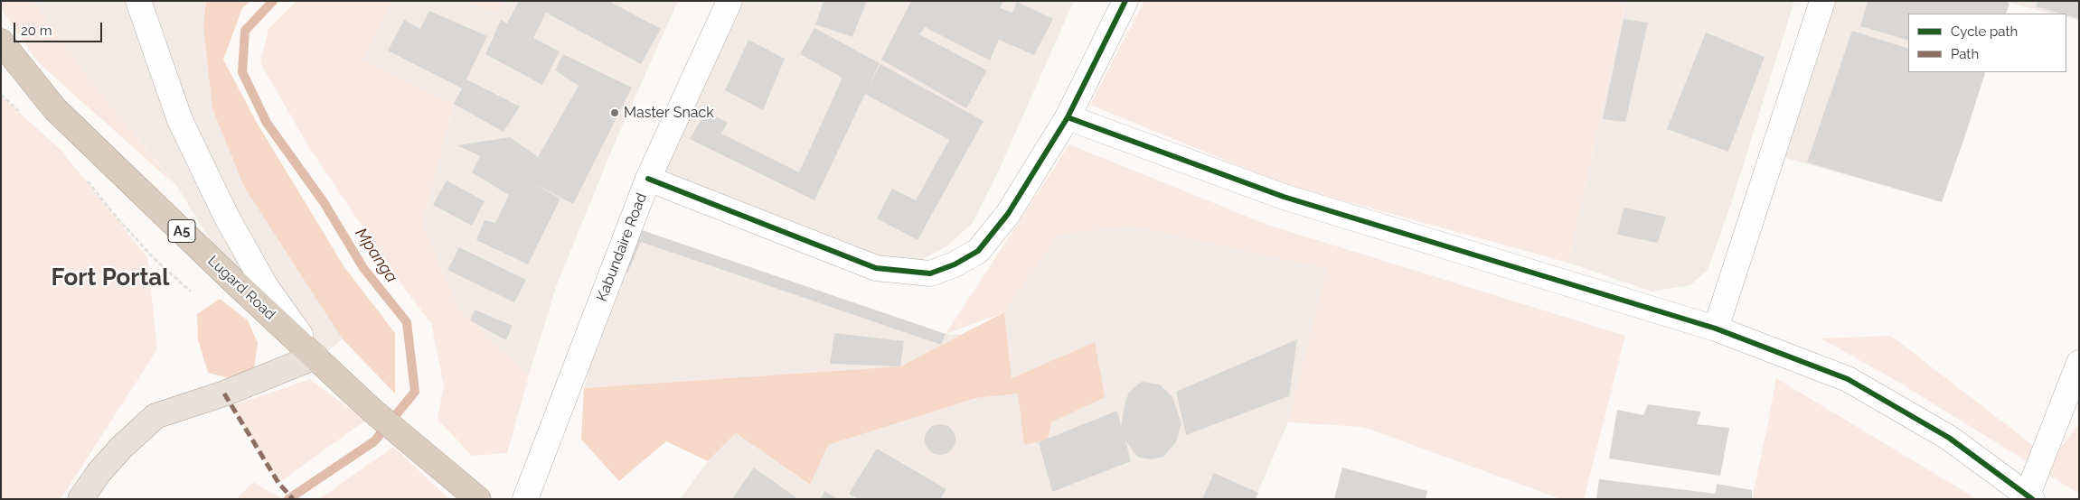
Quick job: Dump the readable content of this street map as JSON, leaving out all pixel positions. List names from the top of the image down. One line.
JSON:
{"streets":{"highway":["A5","Lugard Road"],"street":["Kabundaire Road"]},"districts":["Fort Portal"],"water":["Mpanga"],"places":["Master Snack"],"legend":["Cycle path","Path"],"scale_bar":"20 m"}
